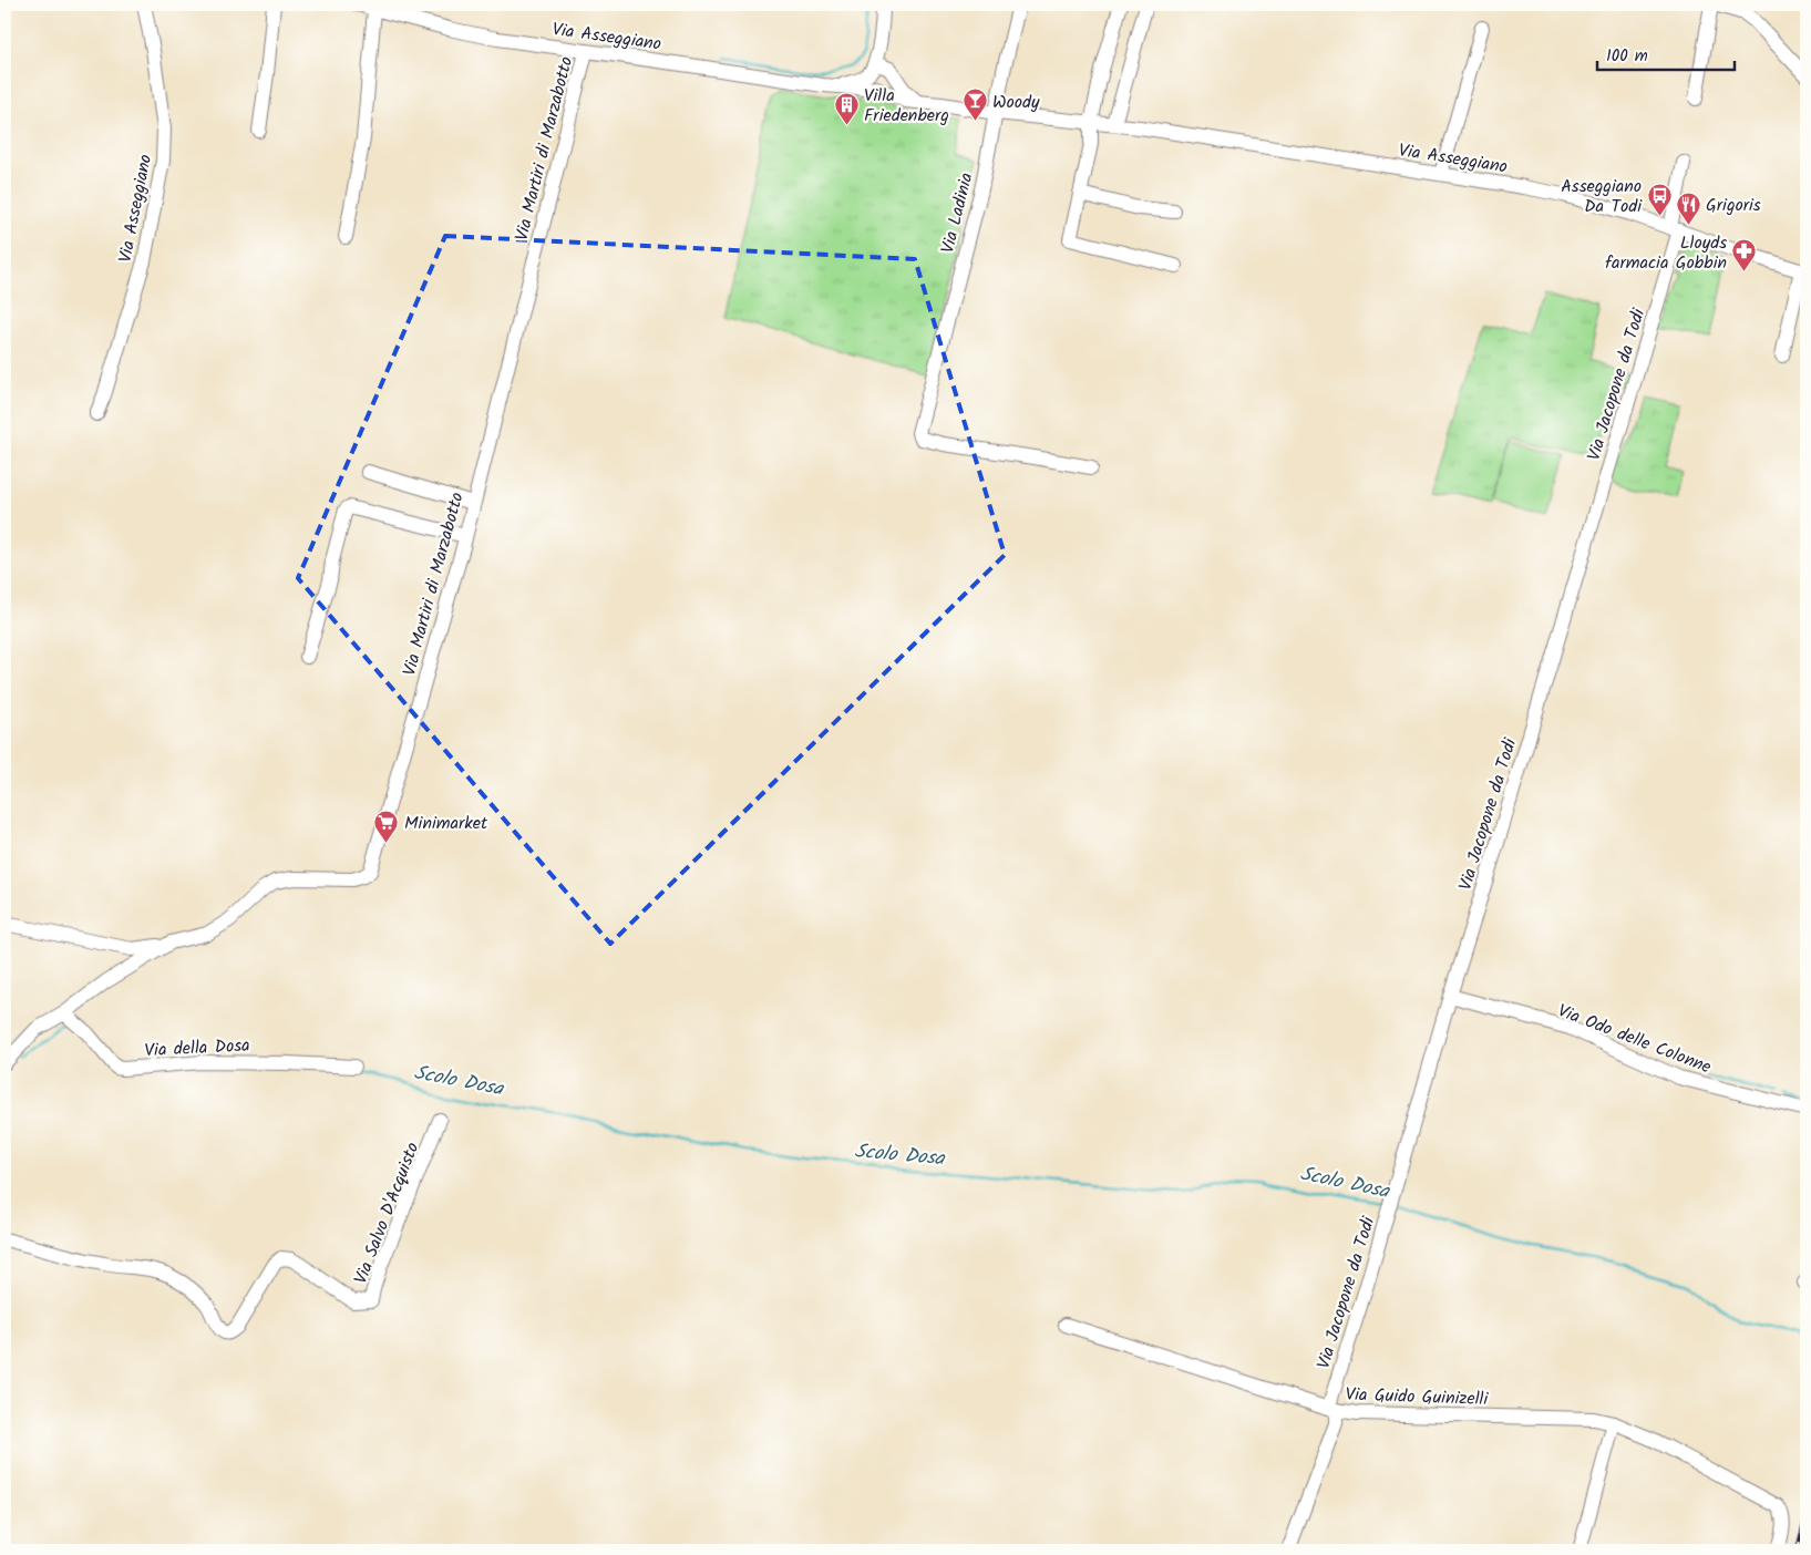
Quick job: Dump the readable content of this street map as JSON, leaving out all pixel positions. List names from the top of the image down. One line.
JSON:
{"streets":{"street":["Via Asseggiano","Via Martiri di Marzabotto","Via Ladinia","Via Jacopone da Todi","Via Odo delle Colonne","Via della Dosa","Via Salvo D'Acquisto","Via Guido Guinizelli"]},"crossings":[["Via Asseggiano","Via Martiri di Marzabotto"],["Via Asseggiano","Via Ladinia"],["Via Asseggiano","Via Jacopone da Todi"],["Via Jacopone da Todi","Via Odo delle Colonne"],["Via Jacopone da Todi","Via Guido Guinizelli"]],"water":["Scolo Dosa"],"places":{"bar":["Woody"],"building":["Villa Friedenberg"],"bus stop":["Asseggiano Da Todi"],"restaurant":["Grigoris"],"pharmacy":["Lloyds farmacia Gobbin"],"supermarket":["Minimarket"]},"scale_bar":"100 m"}
